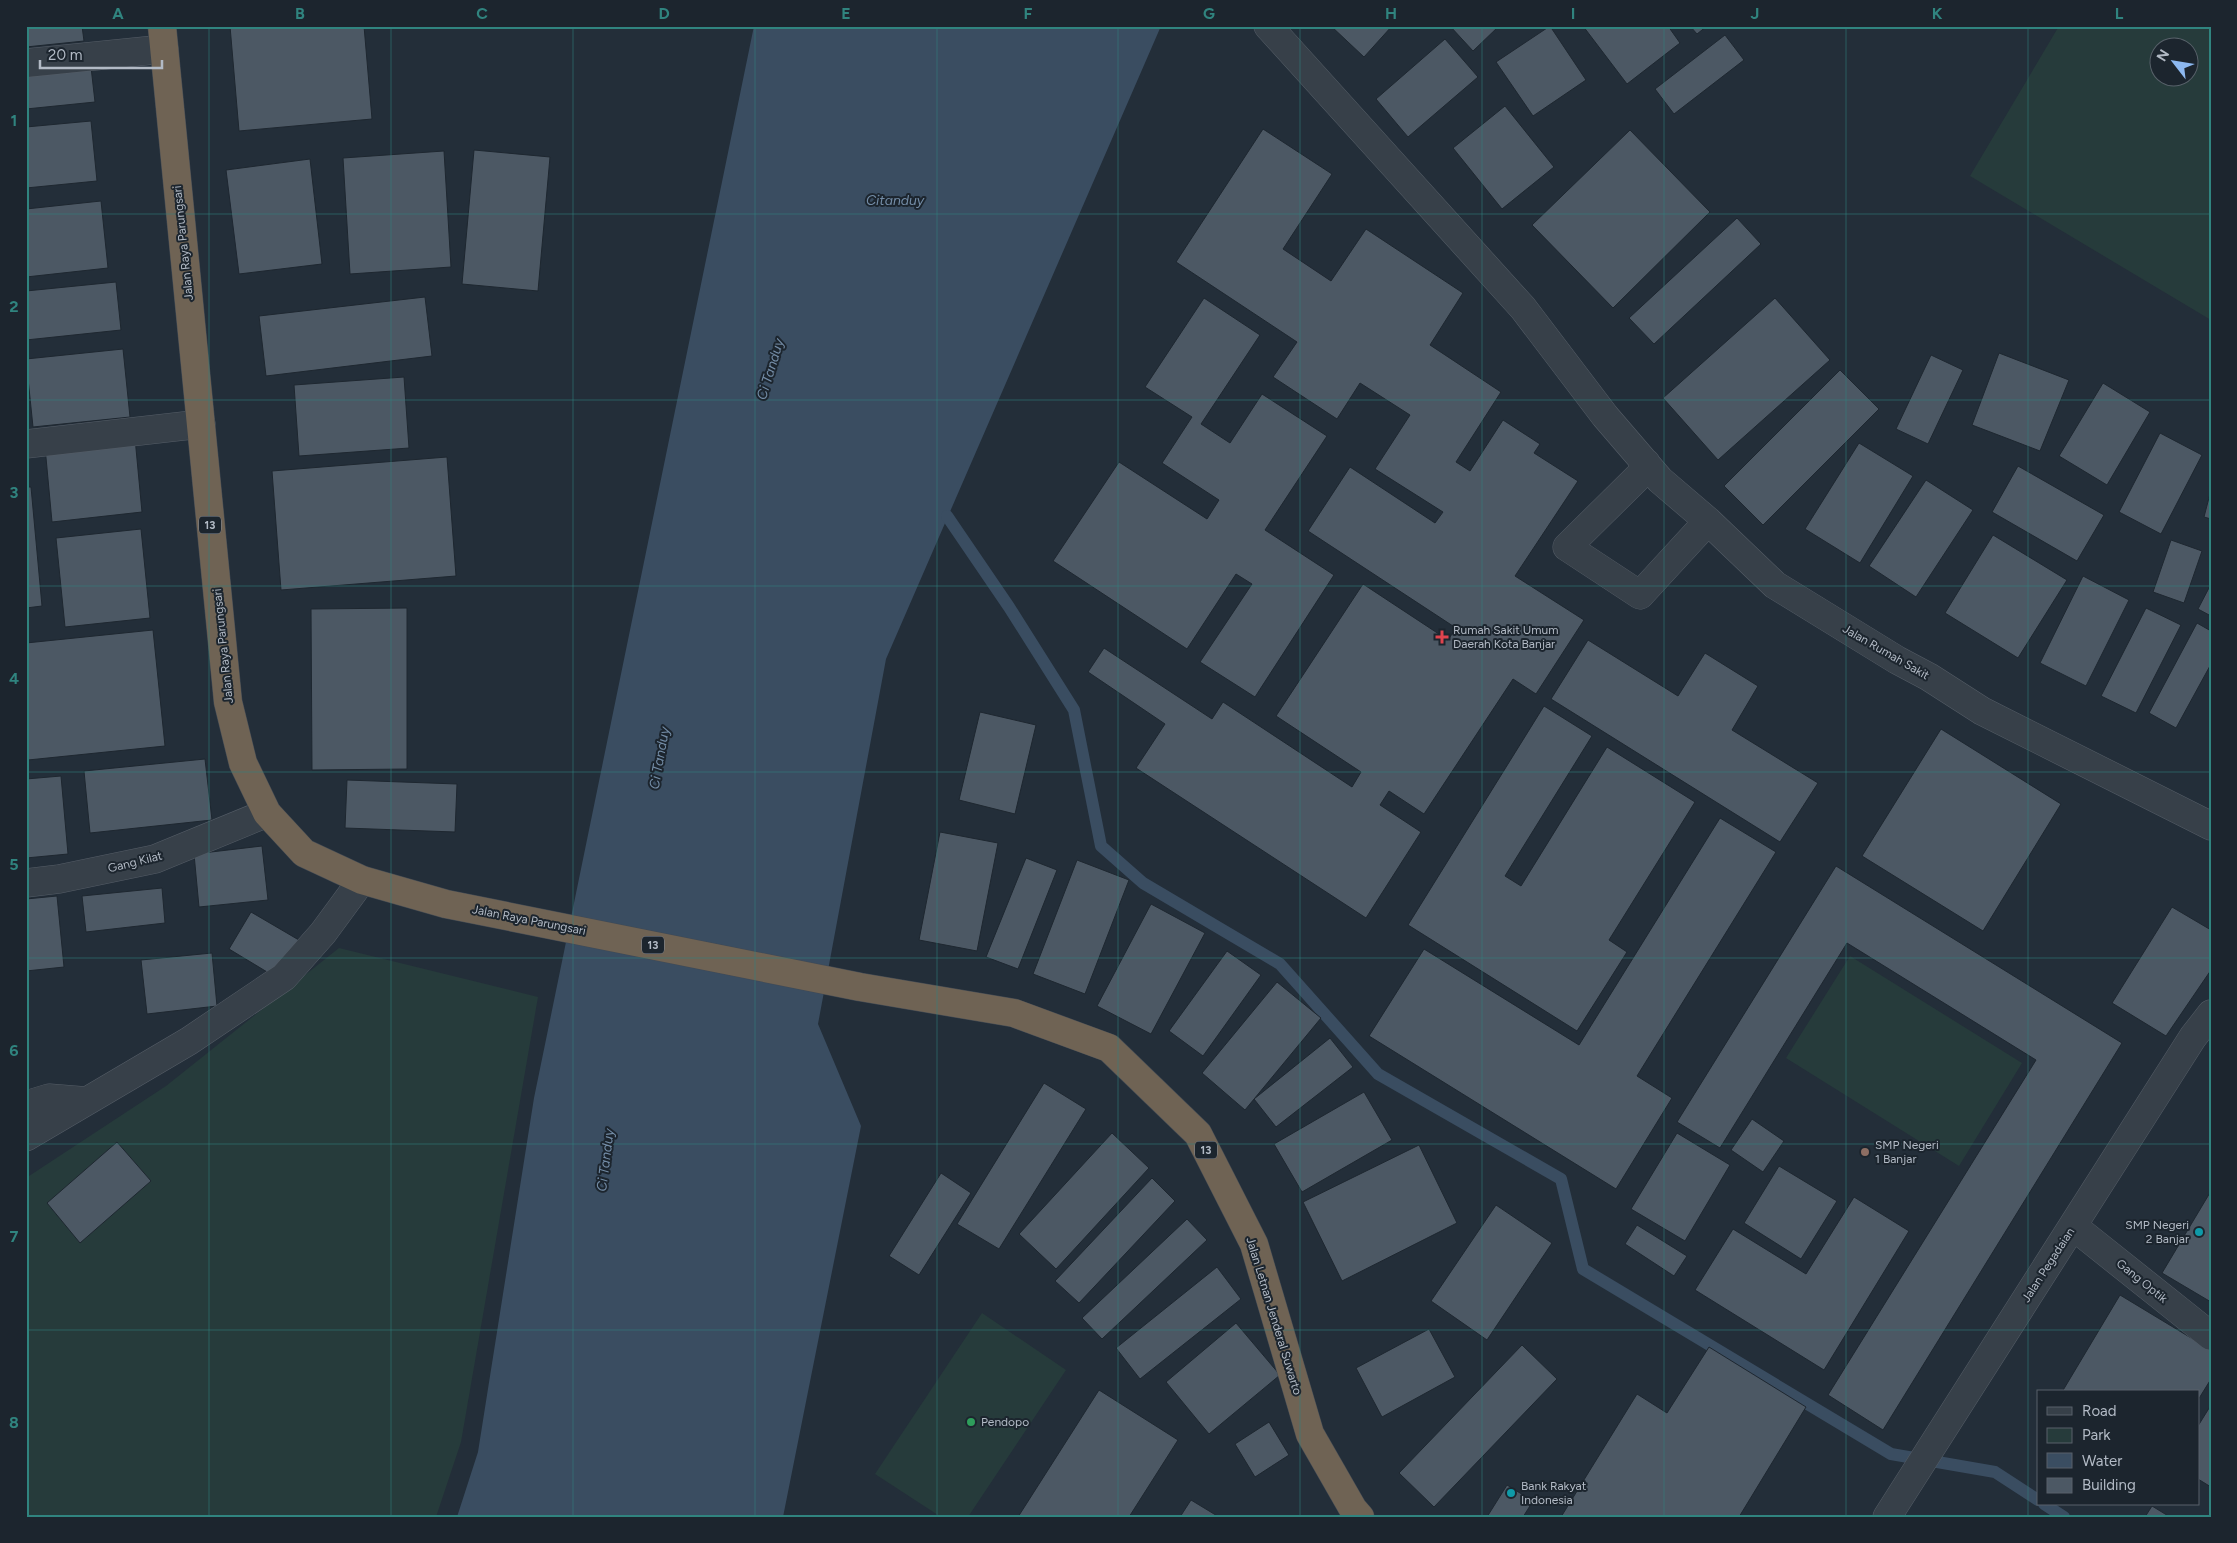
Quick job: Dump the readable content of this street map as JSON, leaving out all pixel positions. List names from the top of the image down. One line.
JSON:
{"streets":{"highway":["Jalan Raya Parungsari","13","Jalan Letnan Jenderal Suwarto"],"street":["Jalan Rumah Sakit","Gang Kilat","Jalan Pegadaian","Gang Optik"]},"crossings":[["Jalan Raya Parungsari","Gang Kilat"],["Jalan Raya Parungsari","Jalan Letnan Jenderal Suwarto"],["Jalan Pegadaian","Gang Optik"]],"water":["Citanduy","Ci Tanduy"],"places":{"health":["Rumah Sakit Umum Daerah Kota Banjar"],"other":["SMP Negeri 1 Banjar","SMP Negeri 2 Banjar","Pendopo","Bank Rakyat Indonesia"]},"legend":["Road","Park","Water","Building"],"scale_bar":"20 m","north":"top left","grid":{"columns":["A","B","C","D","E","F","G","H","I","J","K","L"],"rows":["1","2","3","4","5","6","7","8"]}}
